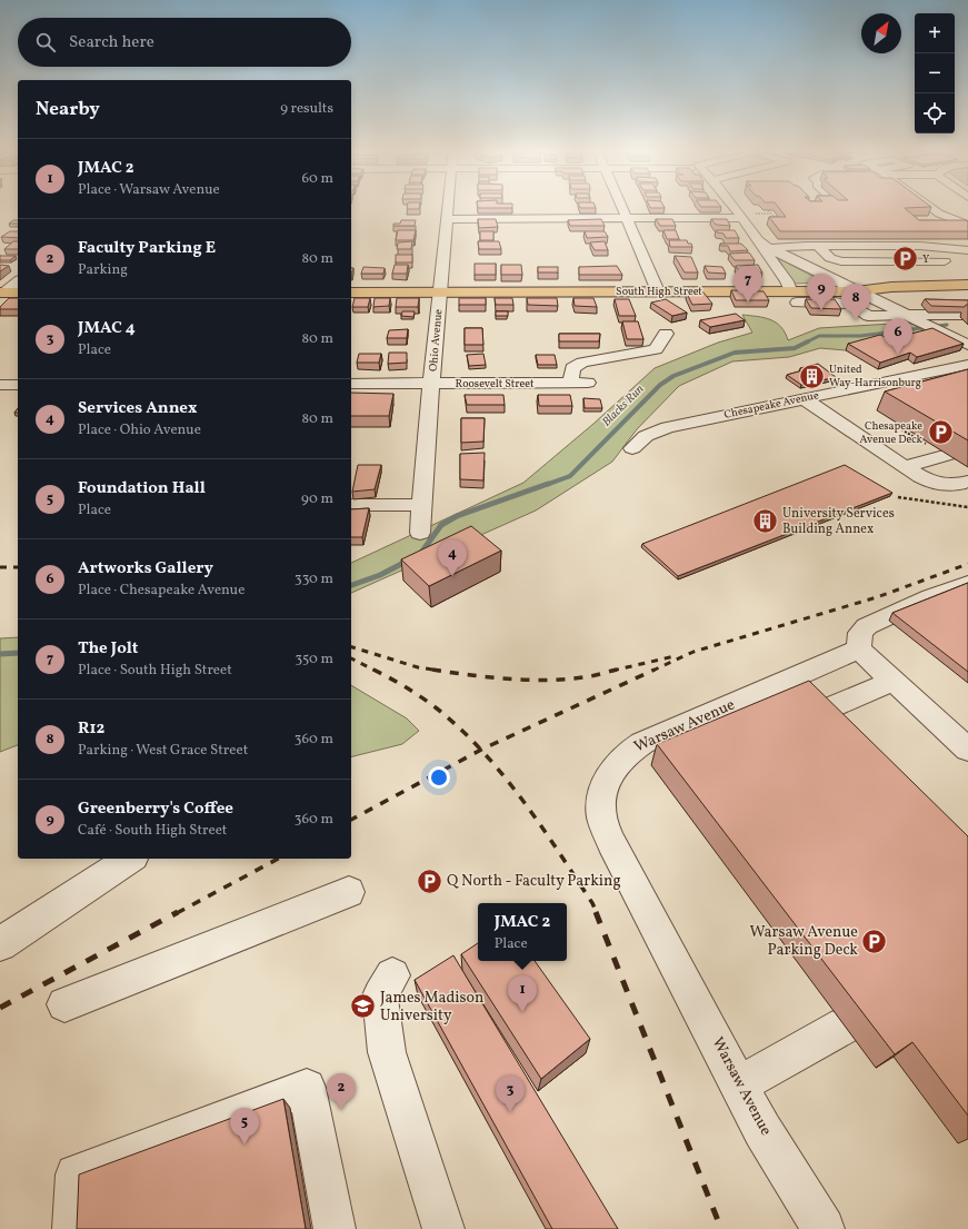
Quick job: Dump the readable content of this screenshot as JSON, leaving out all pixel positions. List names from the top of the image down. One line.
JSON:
{"streets":{"main road":["South High Street"],"street":["Ohio Avenue","Roosevelt Street","Chesapeake Avenue","Warsaw Avenue"]},"crossings":[["South High Street","Ohio Avenue"],["Ohio Avenue","Roosevelt Street"]],"water":["Blacks Run"],"places":{"parking":["Y","Chesapeake Avenue Deck","Q North - Faculty Parking","Warsaw Avenue Parking Deck"],"building":["United Way-Harrisonburg","University Services Building Annex"],"school or university":["James Madison University"]},"north":"top right","page":{"map_buttons":["+","−"],"search":"Search here","heading":["Nearby","9 results"],"list":[{"mark":"1","name":"JMAC 2","note":"Place · Warsaw Avenue","value":"60 m"},{"mark":"2","name":"Faculty Parking E","note":"Parking","value":"80 m"},{"mark":"3","name":"JMAC 4","note":"Place","value":"80 m"},{"mark":"4","name":"Services Annex","note":"Place · Ohio Avenue","value":"80 m"},{"mark":"5","name":"Foundation Hall","note":"Place","value":"90 m"},{"mark":"6","name":"Artworks Gallery","note":"Place · Chesapeake Avenue","value":"330 m"},{"mark":"7","name":"The Jolt","note":"Place · South High Street","value":"350 m"},{"mark":"8","name":"R12","note":"Parking · West Grace Street","value":"360 m"},{"mark":"9","name":"Greenberry's Coffee","note":"Café · South High Street","value":"360 m"}],"pins":["7","9","8","6","4","1","2","3","5"],"popup":["JMAC 2","Place"]}}
